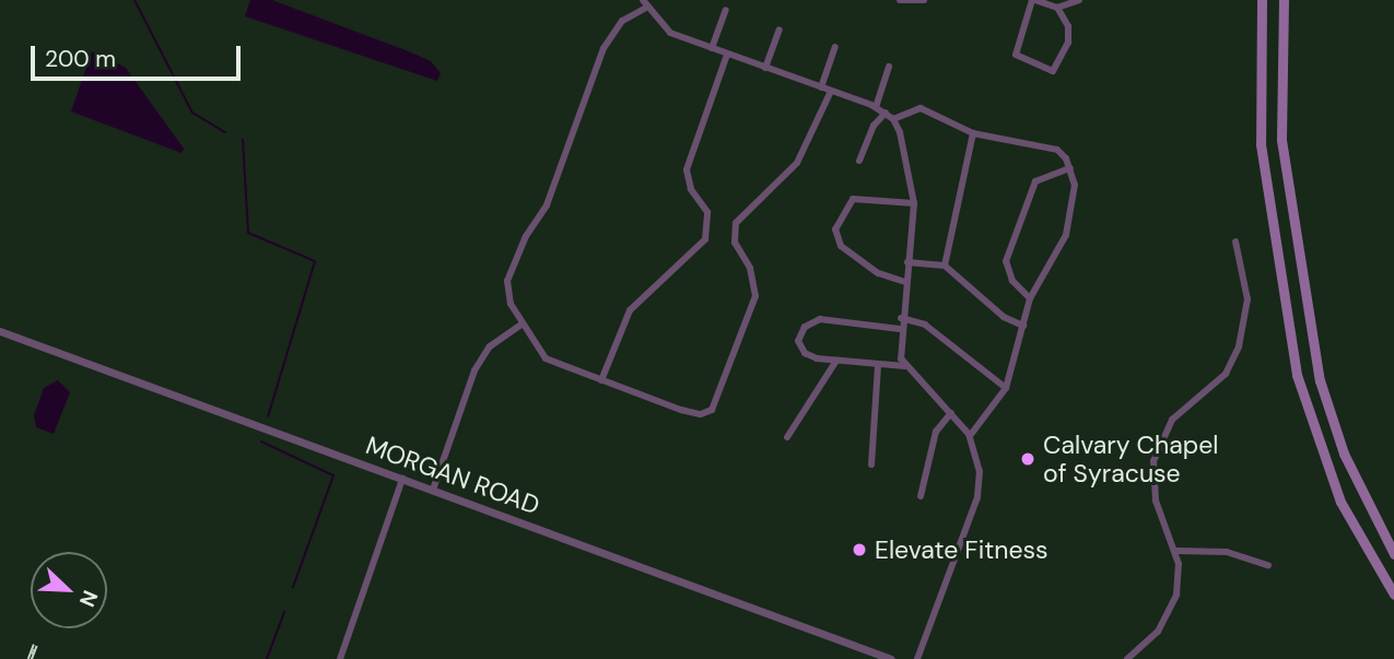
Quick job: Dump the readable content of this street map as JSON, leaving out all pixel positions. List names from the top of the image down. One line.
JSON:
{"streets":{"street":["MORGAN ROAD"]},"places":["Calvary Chapel of Syracuse","Elevate Fitness"],"scale_bar":"200 m","north":"bottom right"}
